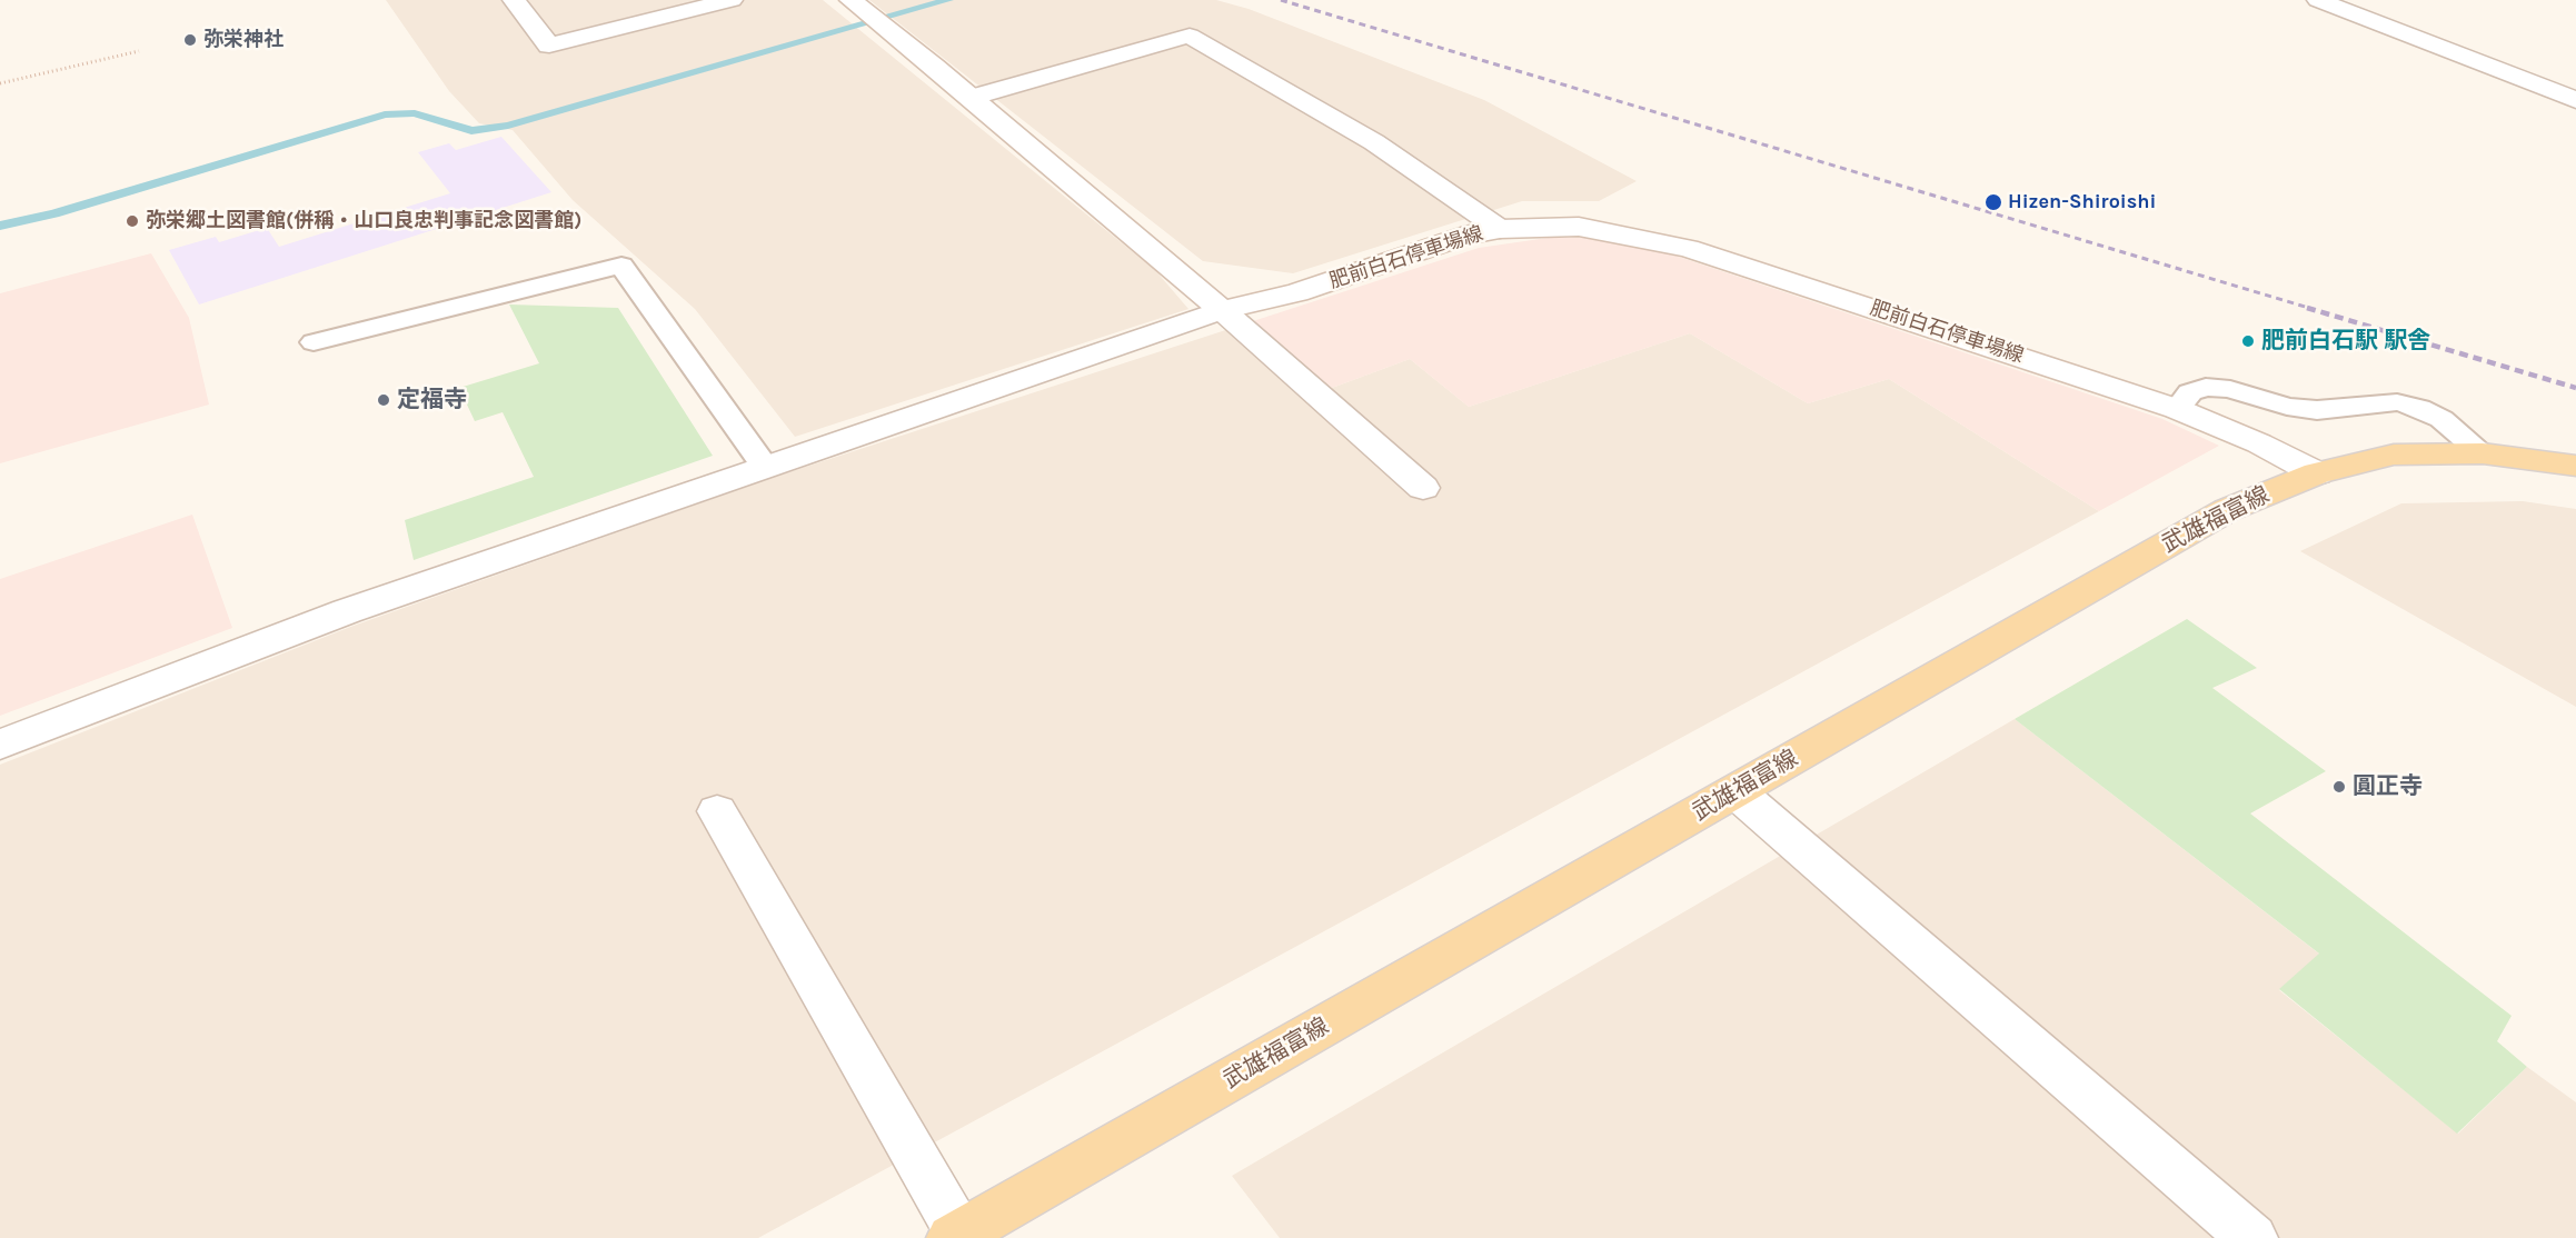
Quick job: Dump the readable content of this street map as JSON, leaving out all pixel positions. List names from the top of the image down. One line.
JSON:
{"streets":{"main road":["武雄福富線"],"street":["肥前白石停車場線"]},"crossings":[["肥前白石停車場線","武雄福富線"]],"places":["弥栄神社","Hizen-Shiroishi","弥栄郷土図書館(併稱・山口良忠判事記念図書館)","肥前白石駅 駅舎","定福寺","圓正寺"]}
